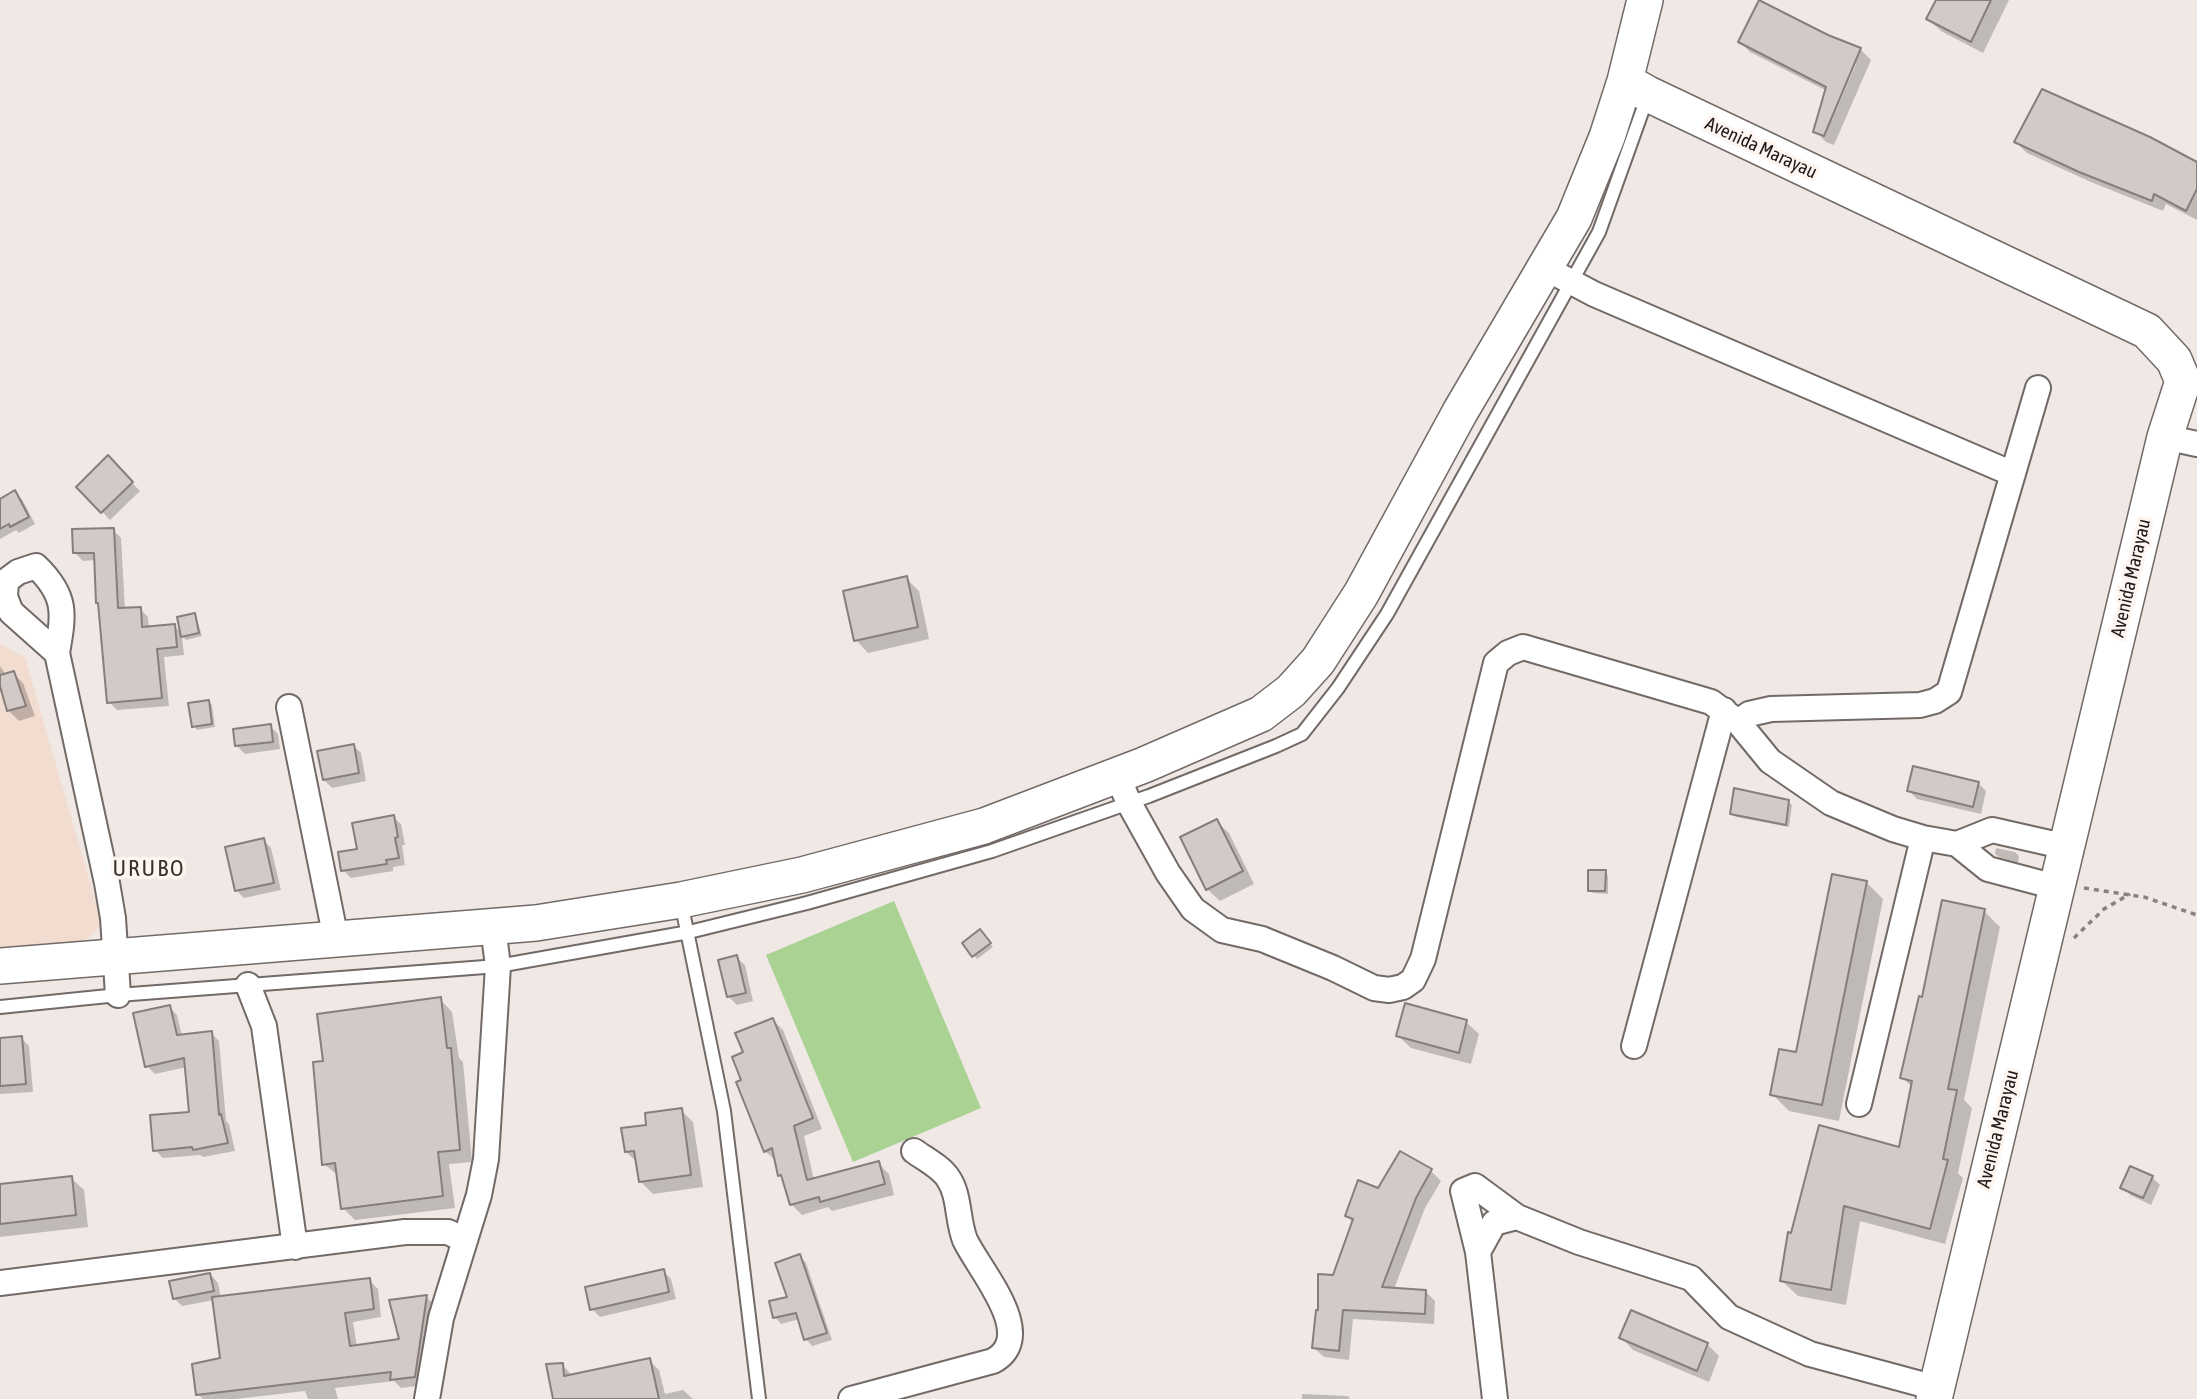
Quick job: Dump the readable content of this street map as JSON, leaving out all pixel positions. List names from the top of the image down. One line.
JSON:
{"streets":{"street":["Avenida Marayau"]},"districts":["URUBO"]}
